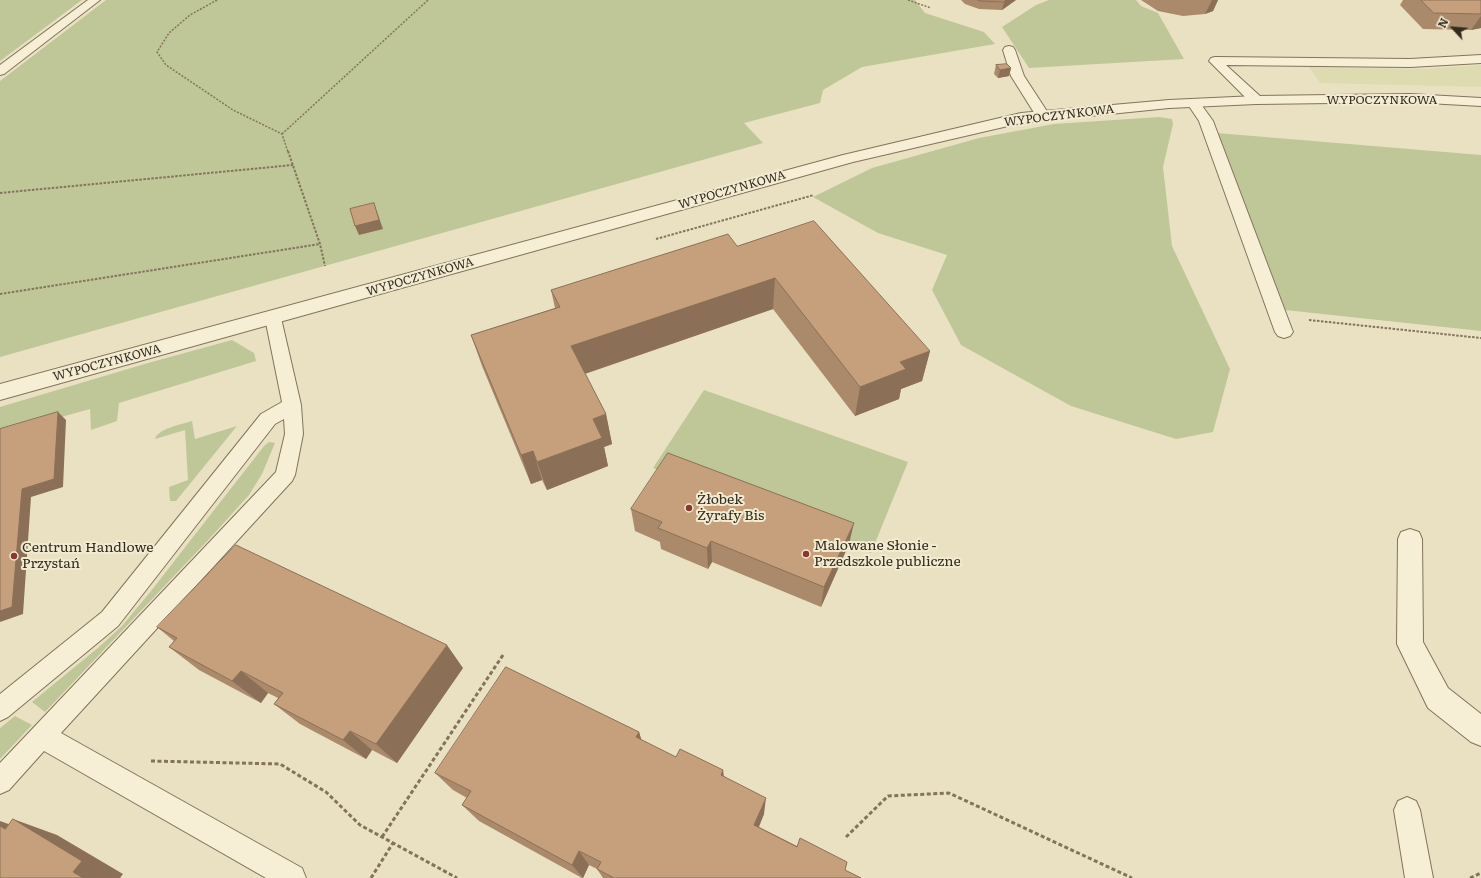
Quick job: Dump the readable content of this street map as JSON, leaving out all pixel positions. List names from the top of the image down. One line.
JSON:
{"streets":{"street":["WYPOCZYNKOWA"]},"places":["Żłobek Żyrafy Bis","Malowane Słonie - Przedszkole publiczne","Centrum Handlowe Przystań"],"north":"top left"}
